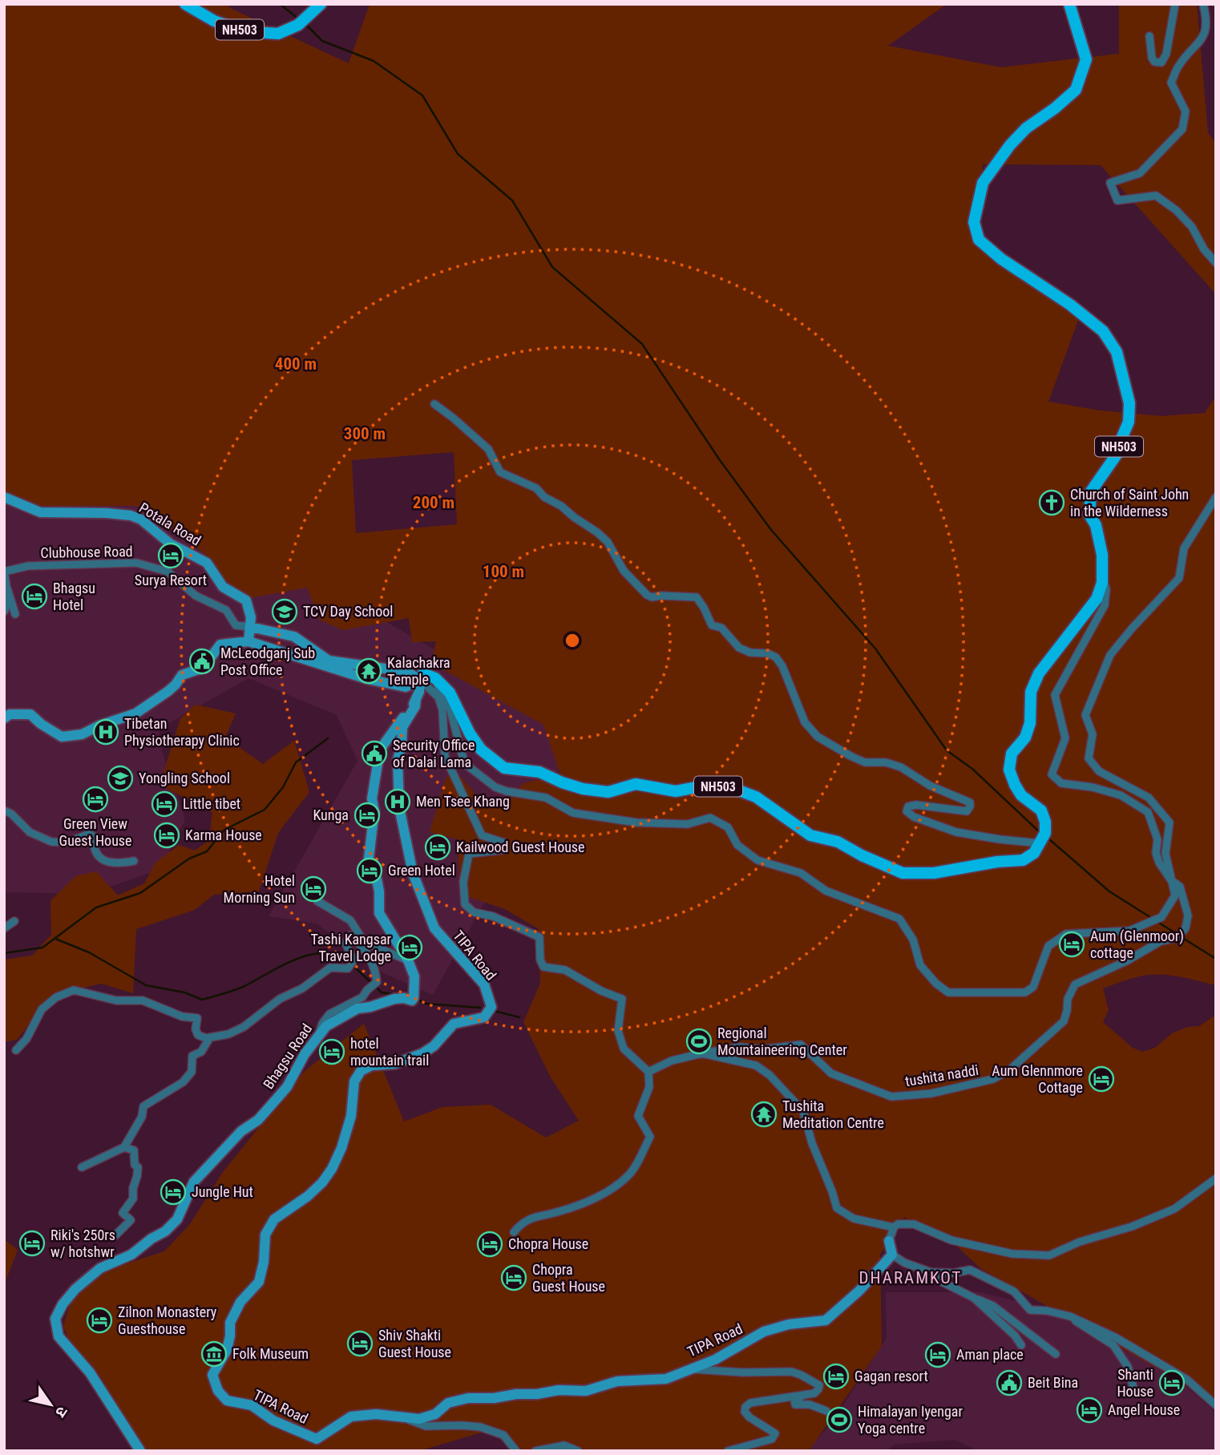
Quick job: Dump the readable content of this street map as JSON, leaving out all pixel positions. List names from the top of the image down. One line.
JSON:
{"streets":{"main road":["NH503"],"street":["Potala Road","Clubhouse Road","TIPA Road","Bhagsu Road","tushita naddi"]},"crossings":[["NH503","Bhagsu Road"],["NH503","tushita naddi"],["Potala Road","Clubhouse Road"],["TIPA Road","Bhagsu Road"]],"districts":["DHARAMKOT"],"places":{"church":["Church of Saint John in the Wilderness"],"hotel":["Surya Resort","Bhagsu Hotel","Green View Guest House","Little tibet","Kunga","Karma House","Kailwood Guest House","Green Hotel","Hotel Morning Sun","Aum (Glenmoor) cottage","Tashi Kangsar Travel Lodge","hotel mountain trail","Aum Glennmore Cottage","Jungle Hut","Riki's 250rs w/ hotshwr","Chopra House","Chopra Guest House","Zilnon Monastery Guesthouse","Shiv Shakti Guest House","Aman place","Gagan resort","Shanti House","Angel House"],"school or university":["TCV Day School","Yongling School"],"public building":["McLeodganj Sub Post Office","Security Office of Dalai Lama","Beit Bina"],"temple":["Kalachakra Temple","Tushita Meditation Centre"],"hospital":["Tibetan Physiotherapy Clinic","Men Tsee Khang"],"sports":["Regional Mountaineering Center","Himalayan Iyengar Yoga centre"],"museum":["Folk Museum"]},"north":"bottom right","rings":["400 m","300 m","200 m","100 m"]}
